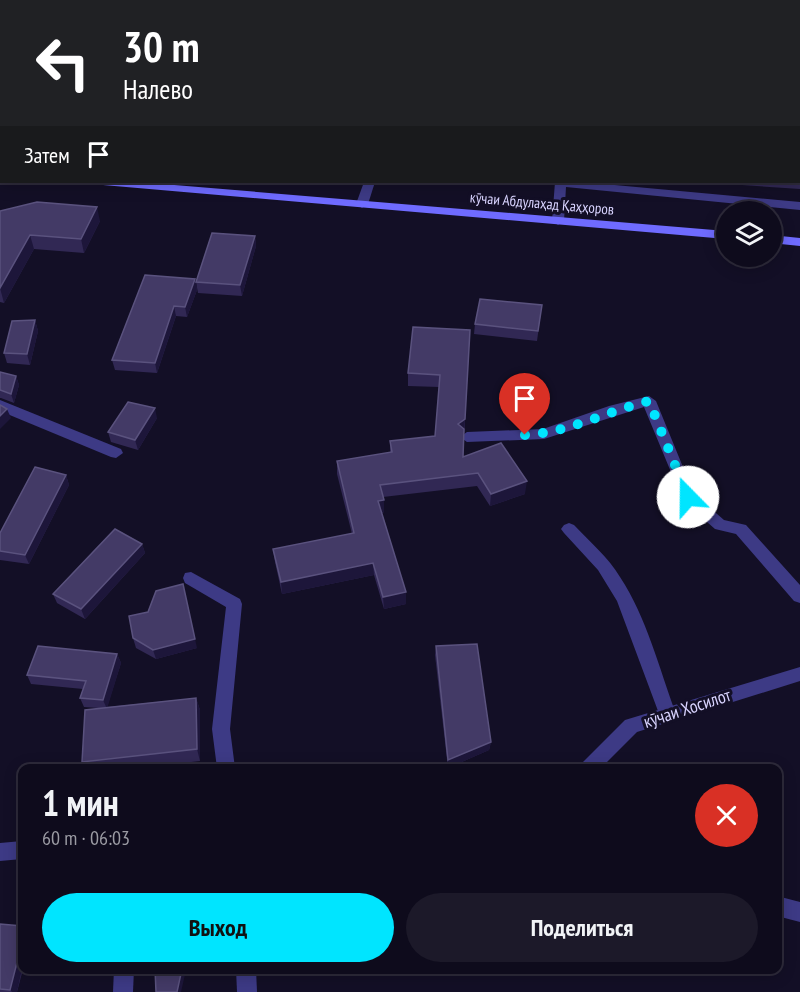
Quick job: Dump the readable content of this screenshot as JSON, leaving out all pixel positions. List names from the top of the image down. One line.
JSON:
{"streets":{"main road":["кӯчаи Абдулаҳад Қаҳҳоров"],"street":["кӯчаи Хосилот"]},"page":{"turn":["30 m","Налево"],"then":"Затем","heading":["1 мин","60 m · 06:03"],"buttons":["Выход","Поделиться"]}}
